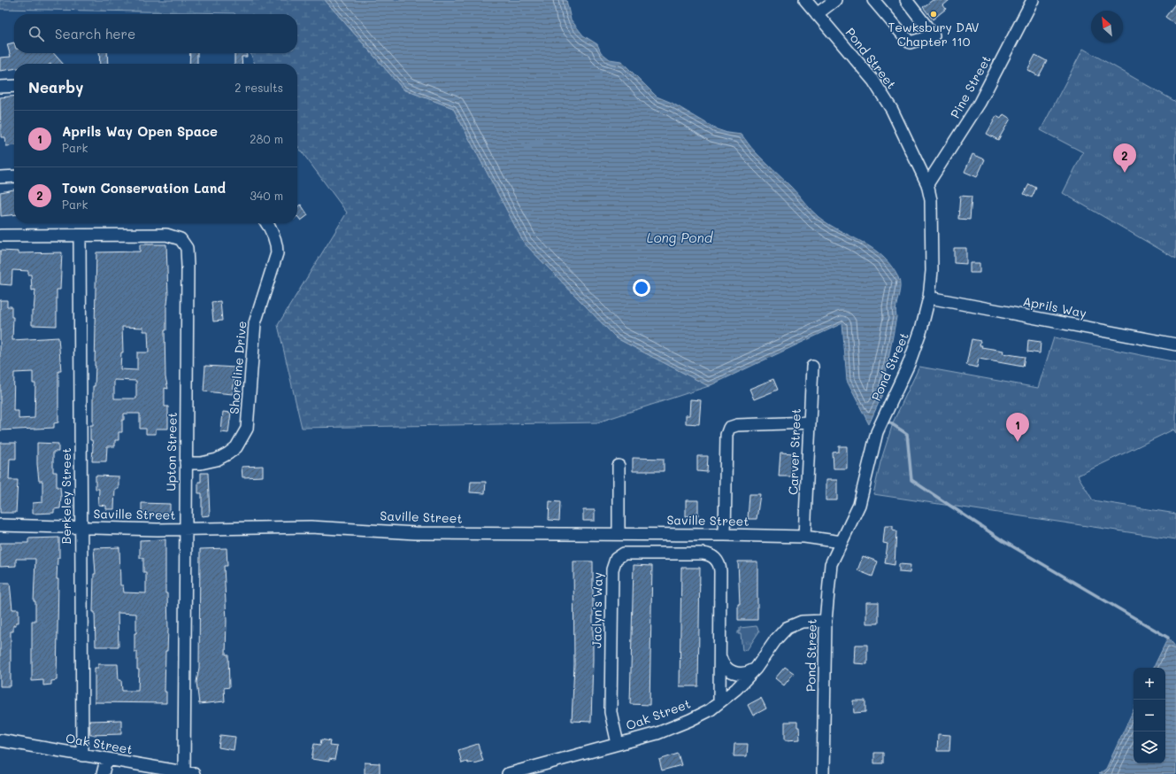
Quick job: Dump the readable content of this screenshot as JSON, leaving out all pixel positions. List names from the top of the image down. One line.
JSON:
{"streets":{"street":["Pond Street","Pine Street","Aprils Way","Shoreline Drive","Upton Street","Carver Street","Berkeley Street","Saville Street","Jaclyn's Way","Oak Street"]},"crossings":[["Pond Street","Pine Street"],["Pond Street","Aprils Way"],["Pond Street","Saville Street"],["Pond Street","Oak Street"],["Shoreline Drive","Upton Street"],["Upton Street","Berkeley Street"],["Upton Street","Saville Street"],["Upton Street","Oak Street"],["Carver Street","Saville Street"],["Berkeley Street","Saville Street"],["Berkeley Street","Oak Street"],["Jaclyn's Way","Oak Street"]],"water":["Long Pond"],"places":["Tewksbury DAV Chapter 110"],"north":"top left","page":{"search":"Search here","heading":["Nearby","2 results"],"list":[{"mark":"1","name":"Aprils Way Open Space","note":"Park","value":"280 m"},{"mark":"2","name":"Town Conservation Land","note":"Park","value":"340 m"}],"pins":["2","1"],"map_buttons":["+","−"]}}
